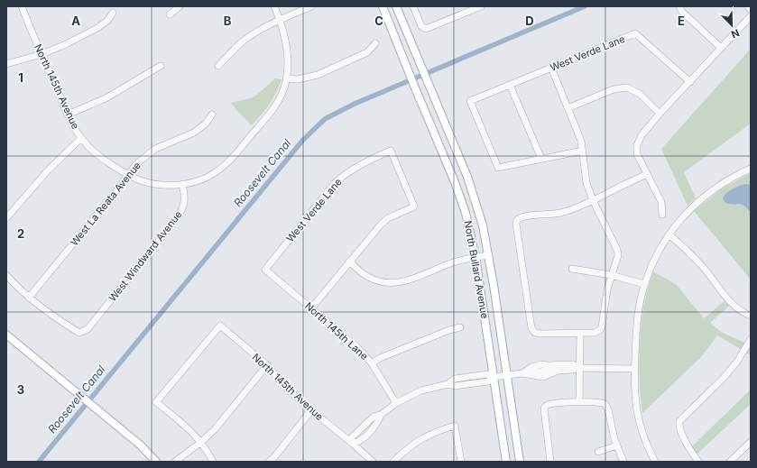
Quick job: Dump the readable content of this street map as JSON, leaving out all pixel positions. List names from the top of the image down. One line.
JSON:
{"streets":{"main road":["North Bullard Avenue"],"street":["West Verde Lane","North 145th Avenue","West La Reata Avenue","West Windward Avenue","North 145th Lane"]},"crossings":[["West Verde Lane","North 145th Lane"],["North 145th Avenue","West La Reata Avenue"],["North 145th Avenue","West Windward Avenue"],["West La Reata Avenue","West Windward Avenue"]],"water":["Roosevelt Canal"],"north":"bottom right","grid":{"columns":["A","B","C","D","E"],"rows":["1","2","3"]}}
